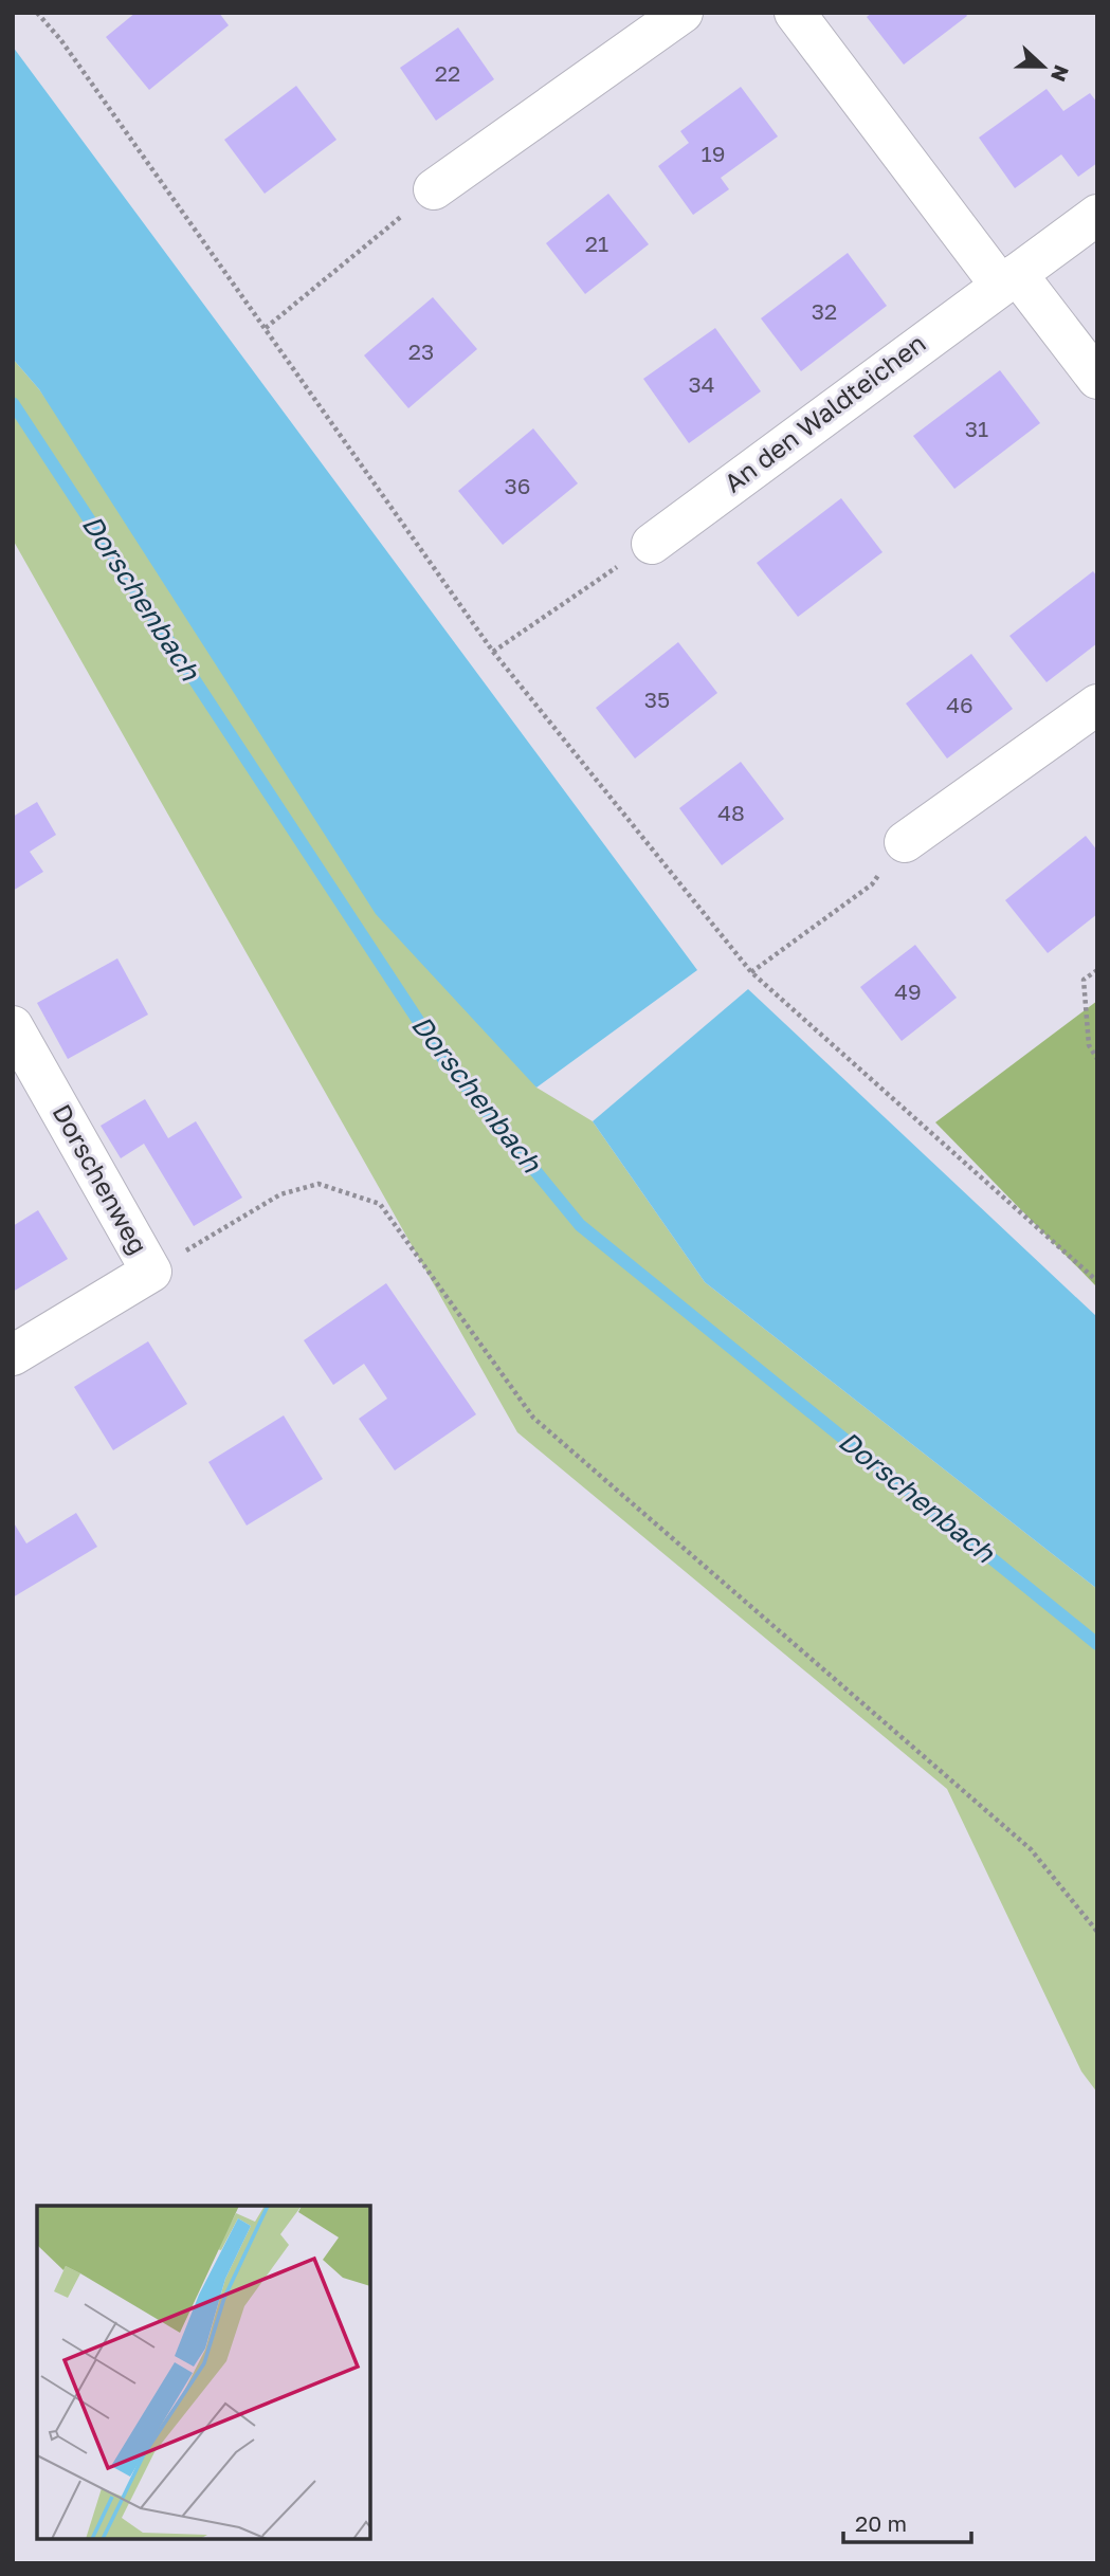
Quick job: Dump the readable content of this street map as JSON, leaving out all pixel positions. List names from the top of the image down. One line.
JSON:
{"streets":{"street":["An den Waldteichen","Dorschenweg"]},"water":["Dorschenbach"],"house_numbers":["22","19","21","32","23","34","31","36","35","46","48","49"],"scale_bar":"20 m","north":"right"}
